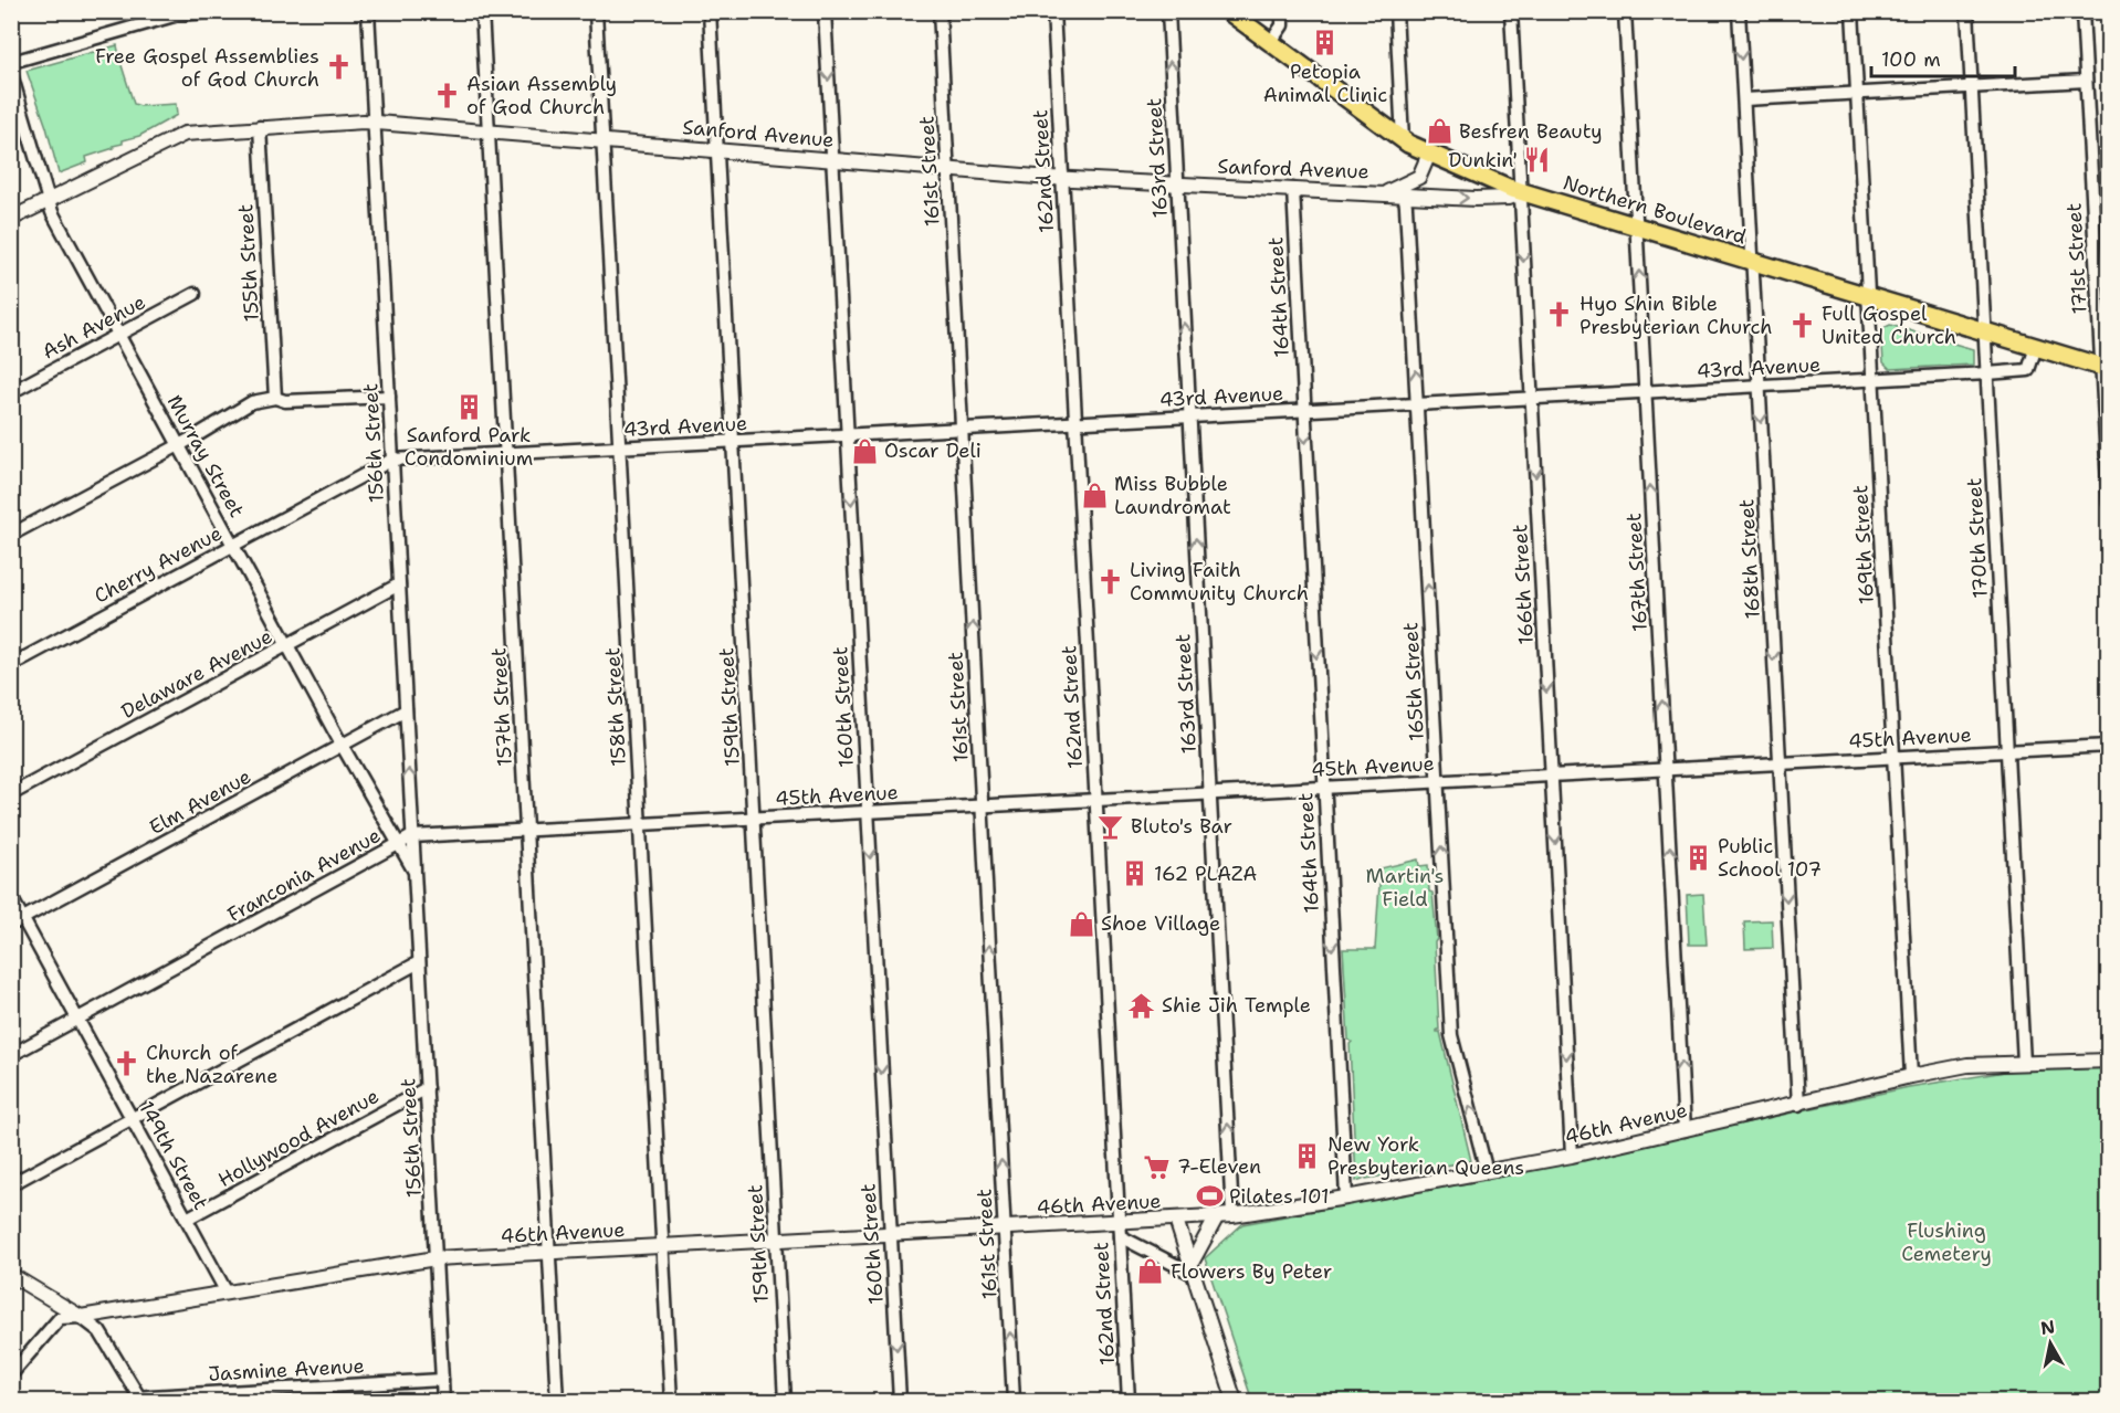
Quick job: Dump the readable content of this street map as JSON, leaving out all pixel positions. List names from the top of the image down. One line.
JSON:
{"streets":{"main road":["Northern Boulevard"],"street":["Sanford Avenue","163rd Street","161st Street","162nd Street","171st Street","155th Street","164th Street","Ash Avenue","43rd Avenue","156th Street","Murray Street","170th Street","169th Street","168th Street","Cherry Avenue","167th Street","166th Street","Delaware Avenue","165th Street","157th Street","158th Street","159th Street","160th Street","45th Avenue","Elm Avenue","Franconia Avenue","46th Avenue","Hollywood Avenue","149th Street","Jasmine Avenue"]},"crossings":[["Sanford Avenue","163rd Street"],["Sanford Avenue","161st Street"],["Sanford Avenue","162nd Street"],["Sanford Avenue","Northern Boulevard"],["Sanford Avenue","155th Street"],["Sanford Avenue","164th Street"],["Sanford Avenue","156th Street"],["Sanford Avenue","Murray Street"],["Sanford Avenue","166th Street"],["Sanford Avenue","165th Street"],["Sanford Avenue","157th Street"],["Sanford Avenue","158th Street"],["Sanford Avenue","159th Street"],["Sanford Avenue","160th Street"],["163rd Street","43rd Avenue"],["163rd Street","45th Avenue"],["163rd Street","46th Avenue"],["161st Street","43rd Avenue"],["161st Street","45th Avenue"],["161st Street","46th Avenue"],["162nd Street","43rd Avenue"],["162nd Street","45th Avenue"],["162nd Street","46th Avenue"],["Northern Boulevard","171st Street"],["Northern Boulevard","43rd Avenue"],["Northern Boulevard","170th Street"],["Northern Boulevard","169th Street"],["Northern Boulevard","168th Street"],["Northern Boulevard","167th Street"],["Northern Boulevard","166th Street"],["164th Street","43rd Avenue"],["164th Street","45th Avenue"],["164th Street","46th Avenue"],["Ash Avenue","Murray Street"],["43rd Avenue","156th Street"],["43rd Avenue","170th Street"],["43rd Avenue","169th Street"],["43rd Avenue","168th Street"],["43rd Avenue","Cherry Avenue"],["43rd Avenue","167th Street"],["43rd Avenue","166th Street"],["43rd Avenue","165th Street"],["43rd Avenue","157th Street"],["43rd Avenue","158th Street"],["43rd Avenue","159th Street"],["43rd Avenue","160th Street"],["156th Street","Murray Street"],["156th Street","Cherry Avenue"],["156th Street","Delaware Avenue"],["156th Street","Elm Avenue"],["156th Street","Franconia Avenue"],["156th Street","46th Avenue"],["156th Street","Hollywood Avenue"],["156th Street","Jasmine Avenue"],["Murray Street","Cherry Avenue"],["Murray Street","Delaware Avenue"],["Murray Street","Elm Avenue"],["Murray Street","Franconia Avenue"],["170th Street","45th Avenue"],["170th Street","46th Avenue"],["169th Street","45th Avenue"],["169th Street","46th Avenue"],["168th Street","45th Avenue"],["168th Street","46th Avenue"],["167th Street","45th Avenue"],["167th Street","46th Avenue"],["166th Street","45th Avenue"],["166th Street","46th Avenue"],["165th Street","45th Avenue"],["165th Street","46th Avenue"],["157th Street","Franconia Avenue"],["157th Street","46th Avenue"],["158th Street","45th Avenue"],["158th Street","Franconia Avenue"],["158th Street","46th Avenue"],["159th Street","45th Avenue"],["159th Street","46th Avenue"],["160th Street","45th Avenue"],["160th Street","46th Avenue"],["45th Avenue","Franconia Avenue"],["Elm Avenue","149th Street"],["Franconia Avenue","149th Street"],["46th Avenue","149th Street"],["Hollywood Avenue","149th Street"]],"one_way":["163rd Street","161st Street","164th Street","168th Street","167th Street","166th Street","165th Street","160th Street"],"parks":["Martin's Field","Flushing Cemetery"],"places":{"building":["Petopia Animal Clinic","Sanford Park Condominium","Public School 107","162 PLAZA","New York Presbyterian Queens"],"church":["Free Gospel Assemblies of God Church","Asian Assembly of God Church","Hyo Shin Bible Presbyterian Church","Full Gospel United Church","Living Faith Community Church","Church of the Nazarene"],"shop":["Besfren Beauty","Oscar Deli","Miss Bubble Laundromat","Shoe Village","Flowers By Peter"],"restaurant":["Dunkin'"],"bar":["Bluto's Bar"],"temple":["Shie Jih Temple"],"supermarket":["7-Eleven"],"sports":["Pilates 101"]},"scale_bar":"100 m","north":"top"}
